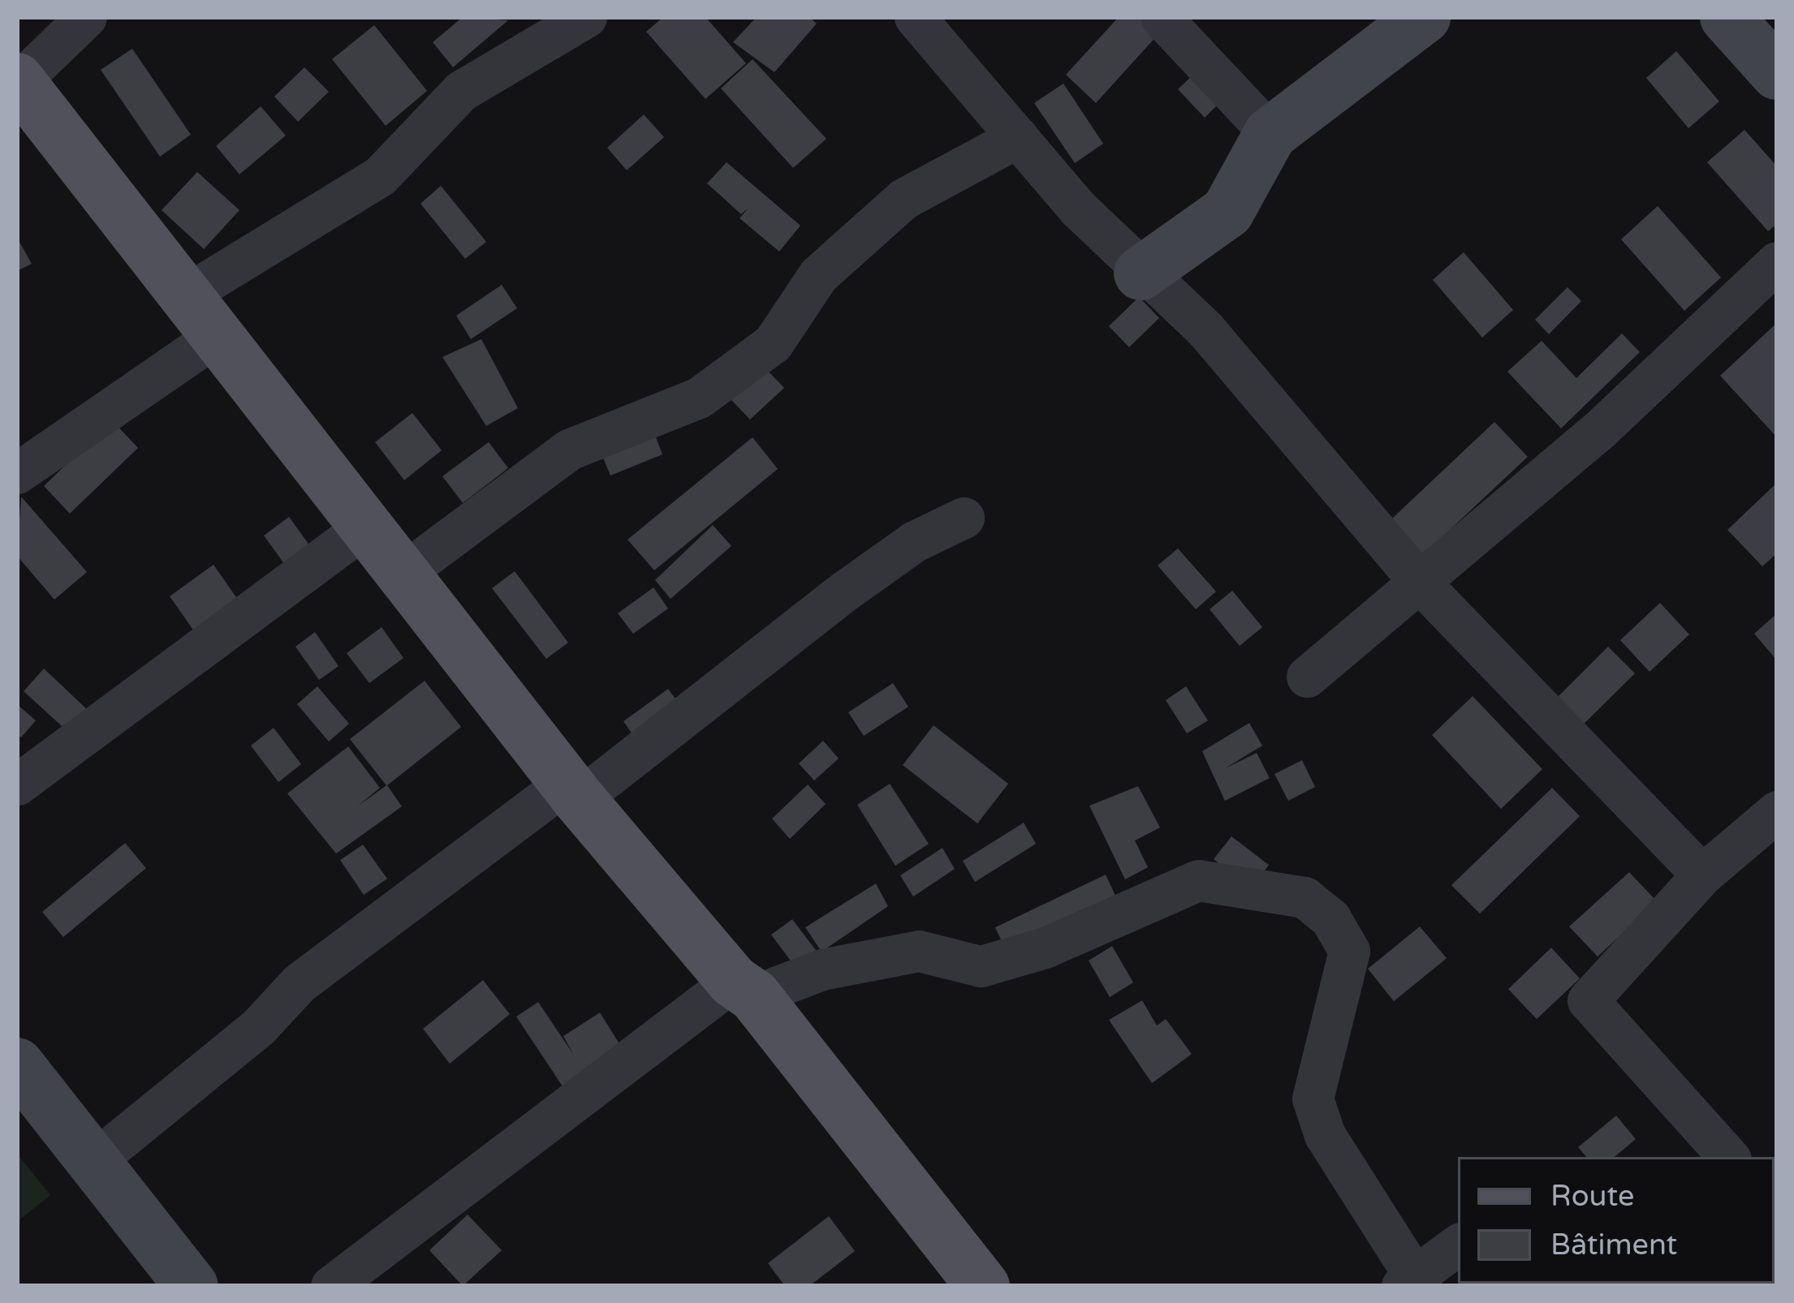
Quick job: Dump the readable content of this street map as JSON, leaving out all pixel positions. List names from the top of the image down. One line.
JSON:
{"legend":["Route","Bâtiment"]}
